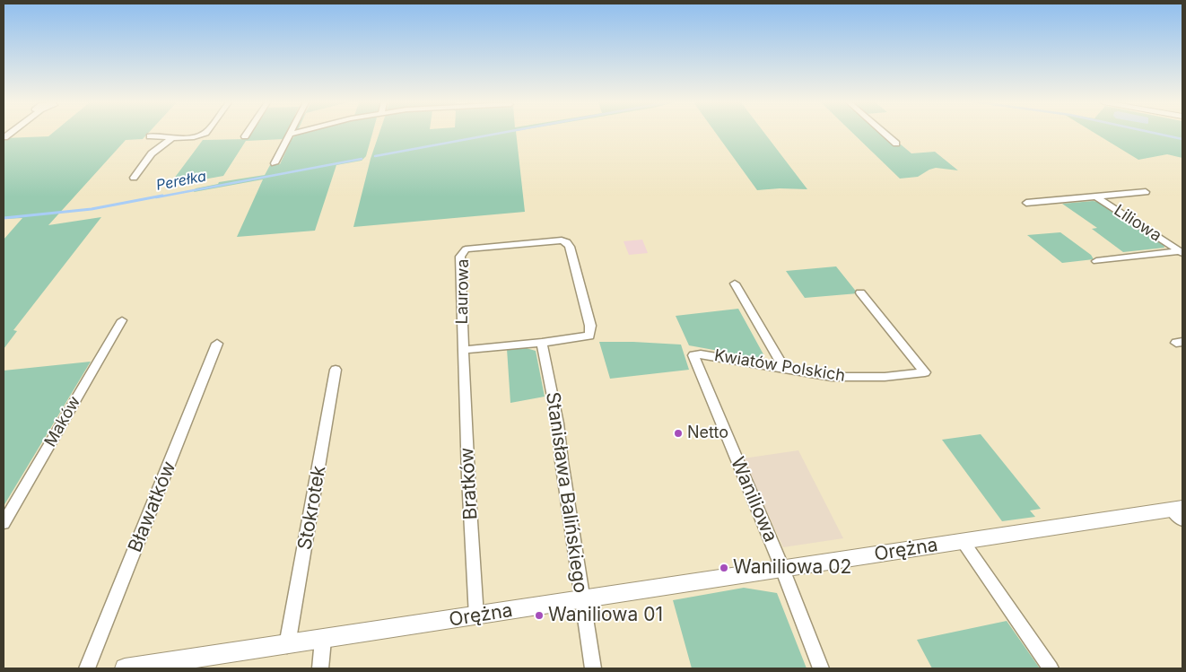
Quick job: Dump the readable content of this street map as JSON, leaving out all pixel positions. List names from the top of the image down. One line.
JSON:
{"streets":{"street":["Liliowa","Laurowa","Kwiatów Polskich","Maków","Bratków","Stanisława Balińskiego","Waniliowa","Bławatków","Stokrotek","Orężna"]},"crossings":[["Laurowa","Bratków"],["Laurowa","Stanisława Balińskiego"],["Kwiatów Polskich","Waniliowa"],["Bratków","Orężna"],["Stanisława Balińskiego","Orężna"],["Waniliowa","Orężna"],["Stokrotek","Orężna"]],"water":["Perełka"],"places":["Netto","Waniliowa 02","Waniliowa 01"]}
